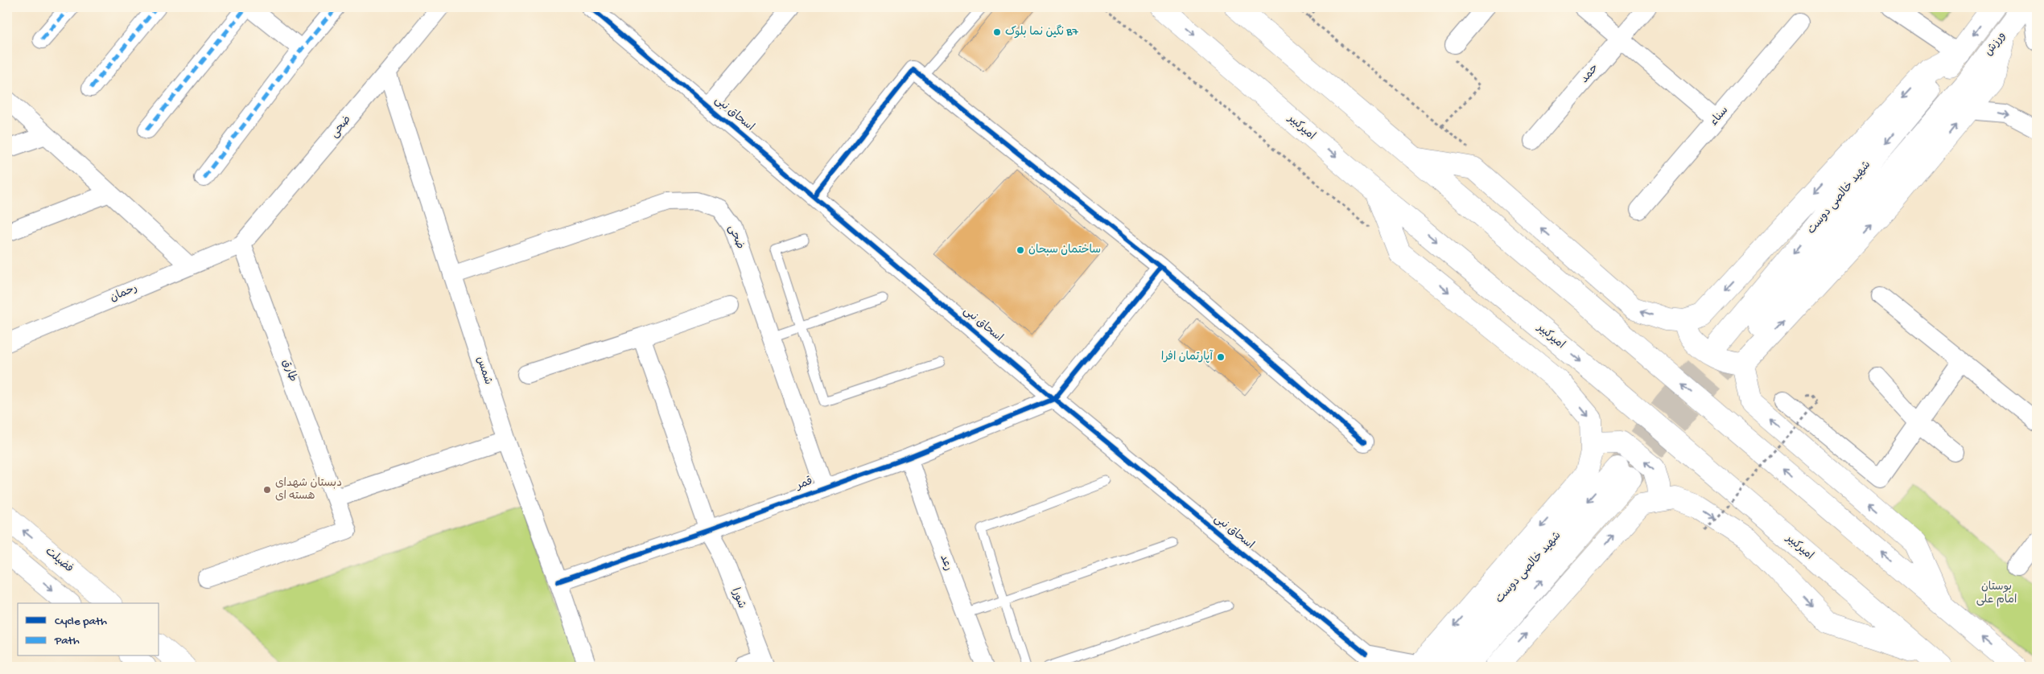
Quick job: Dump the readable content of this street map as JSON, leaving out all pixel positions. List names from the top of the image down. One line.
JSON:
{"streets":{"main road":["ورزش","امیرکبیر","شهید خالصی دوست","فضیلت"],"street":["حمد","اسحاق نبی","سناء","ضحی","رحمان","طارق","شمس","قمر","رعد","شورا"]},"crossings":[["ورزش","شهید خالصی دوست"],["اسحاق نبی","قمر"],["ضحی","رحمان"],["ضحی","طارق"],["ضحی","شمس"],["ضحی","قمر"],["رحمان","طارق"],["شمس","قمر"],["قمر","رعد"],["قمر","شورا"]],"parks":["بوستان امام علی"],"places":["نگین نما بلوک B7","ساختمان سبحان","آپارتمان افرا","دبستان شهدای هسته ای"],"legend":["Cycle path","Path"]}
